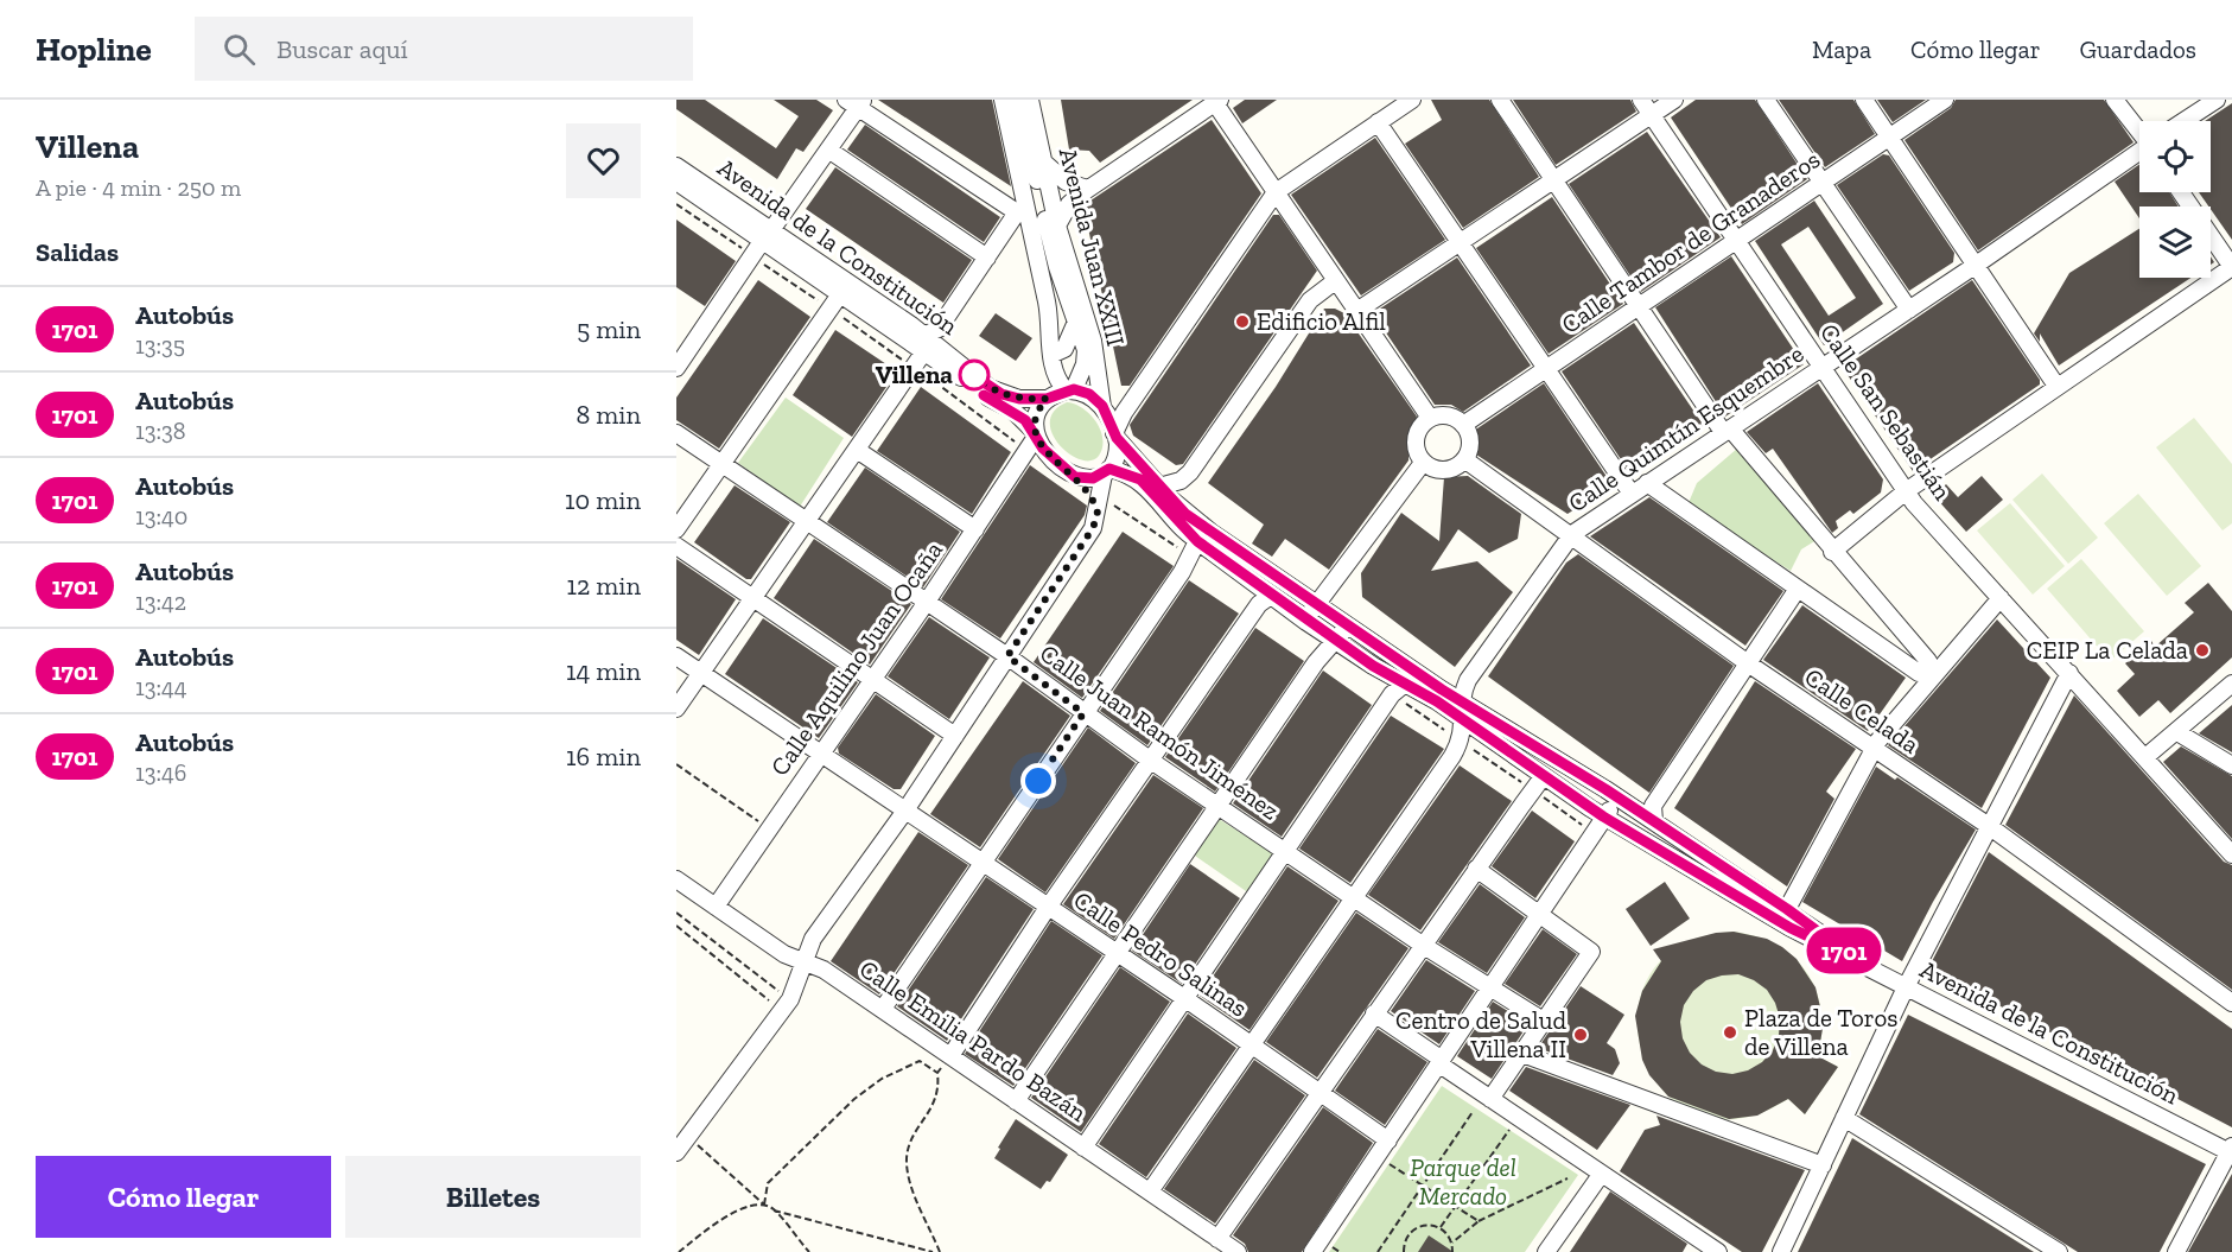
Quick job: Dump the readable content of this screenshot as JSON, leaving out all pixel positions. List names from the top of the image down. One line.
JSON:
{"streets":{"street":["Calle Tambor de Granaderos","Avenida de la Constitución","Avenida Juan XXIII","Calle San Sebastián","Calle Quimtín Esquembre","Calle Aquilino Juan Ocaña","Calle Celada","Calle Juan Ramón Jiménez","Calle Pedro Salinas","Calle Emilia Pardo Bazán"]},"crossings":[["Calle Tambor de Granaderos","Calle San Sebastián"],["Calle Tambor de Granaderos","Calle Celada"],["Avenida de la Constitución","Avenida Juan XXIII"],["Avenida de la Constitución","Calle Aquilino Juan Ocaña"],["Avenida Juan XXIII","Calle Aquilino Juan Ocaña"],["Calle San Sebastián","Calle Quimtín Esquembre"],["Calle Quimtín Esquembre","Calle Celada"],["Calle Aquilino Juan Ocaña","Calle Juan Ramón Jiménez"],["Calle Aquilino Juan Ocaña","Calle Pedro Salinas"],["Calle Aquilino Juan Ocaña","Calle Emilia Pardo Bazán"]],"parks":["Parque del Mercado"],"places":["Edificio Alfil","Villena","CEIP La Celada","Plaza de Toros de Villena","Centro de Salud Villena II"],"lines":["bus line 1701"],"page":{"header":"Hopline","search":"Buscar aquí","nav":["Mapa","Cómo llegar","Guardados"],"heading":[["Villena","A pie · 4 min · 250 m"],"Salidas"],"on_map":"1701","list":[{"mark":"1701","name":"Autobús","note":"13:35","value":"5 min"},{"mark":"1701","name":"Autobús","note":"13:38","value":"8 min"},{"mark":"1701","name":"Autobús","note":"13:40","value":"10 min"},{"mark":"1701","name":"Autobús","note":"13:42","value":"12 min"},{"mark":"1701","name":"Autobús","note":"13:44","value":"14 min"},{"mark":"1701","name":"Autobús","note":"13:46","value":"16 min"}],"buttons":["Cómo llegar","Billetes"]}}
